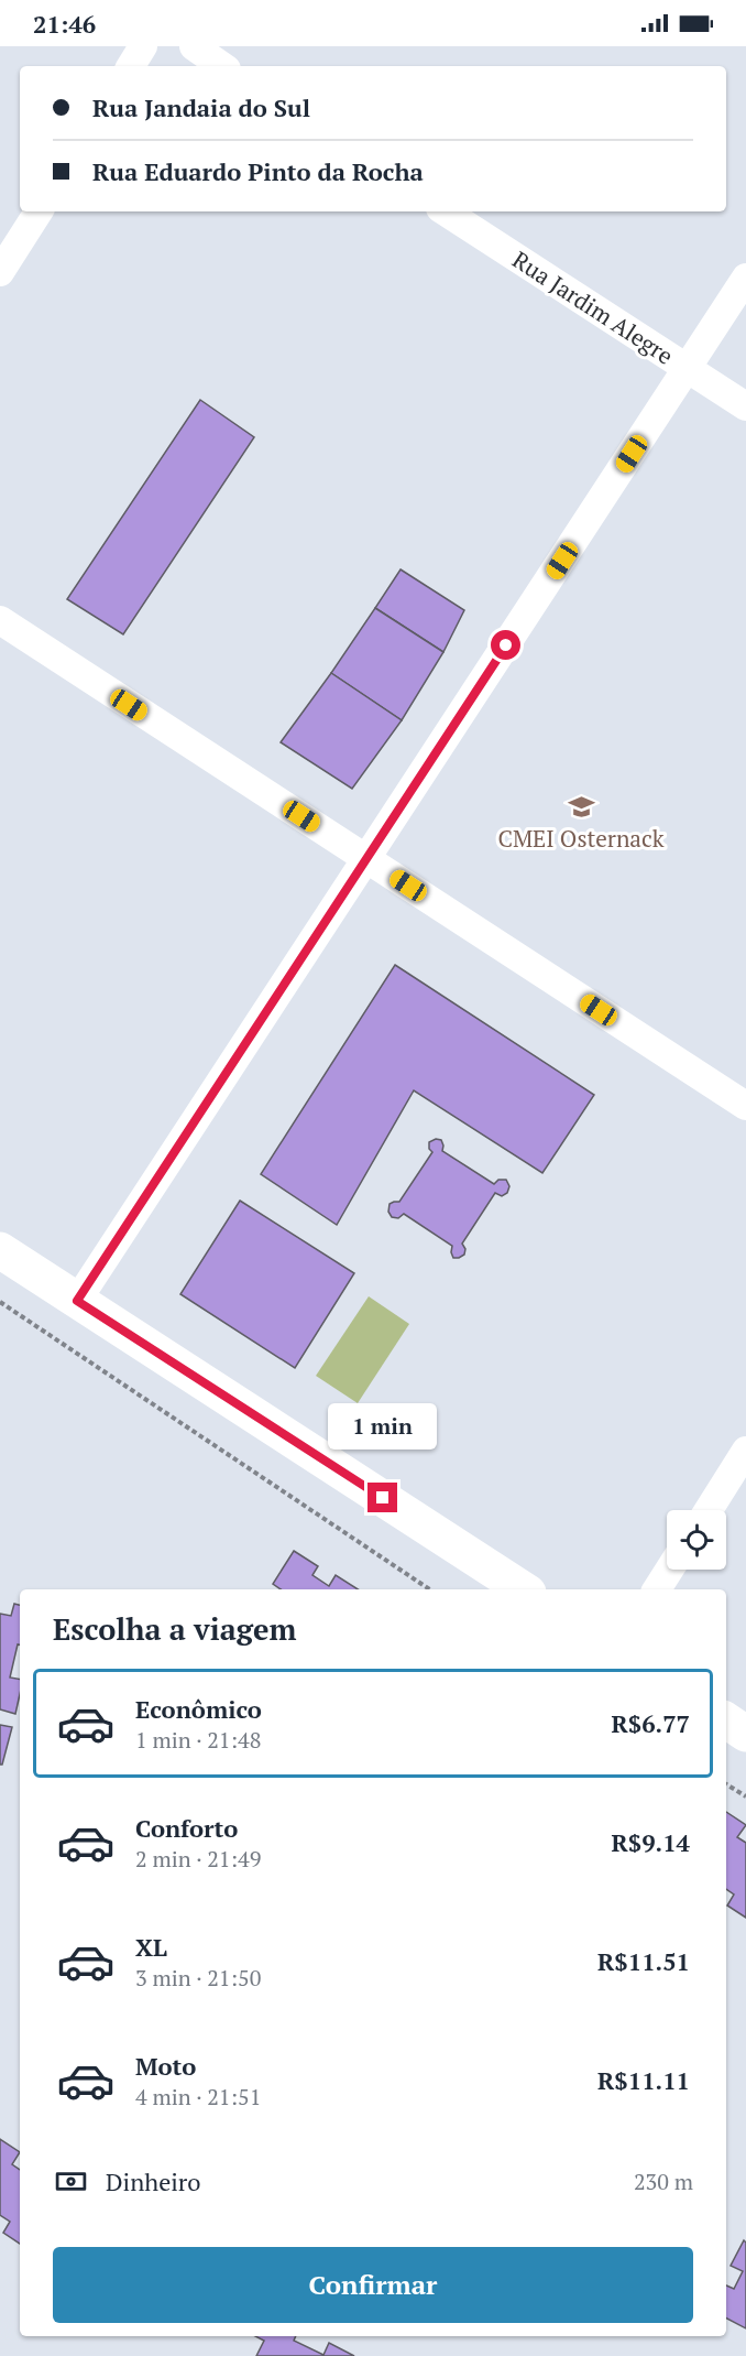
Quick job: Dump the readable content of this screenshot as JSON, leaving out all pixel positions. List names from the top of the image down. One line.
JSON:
{"streets":{"street":["Rua Jardim Alegre"]},"places":{"school or university":["CMEI Osternack"]},"page":{"status":"21:46","banner":["Rua Jandaia do Sul","Rua Eduardo Pinto da Rocha"],"bubble":"1 min","heading":"Escolha a viagem","list":[{"name":"Econômico","note":"1 min · 21:48","value":"R$6.77"},{"name":"Conforto","note":"2 min · 21:49","value":"R$9.14"},{"name":"XL","note":"3 min · 21:50","value":"R$11.51"},{"name":"Moto","note":"4 min · 21:51","value":"R$11.11"}],"pay":["Dinheiro","230 m"],"buttons":"Confirmar"}}
